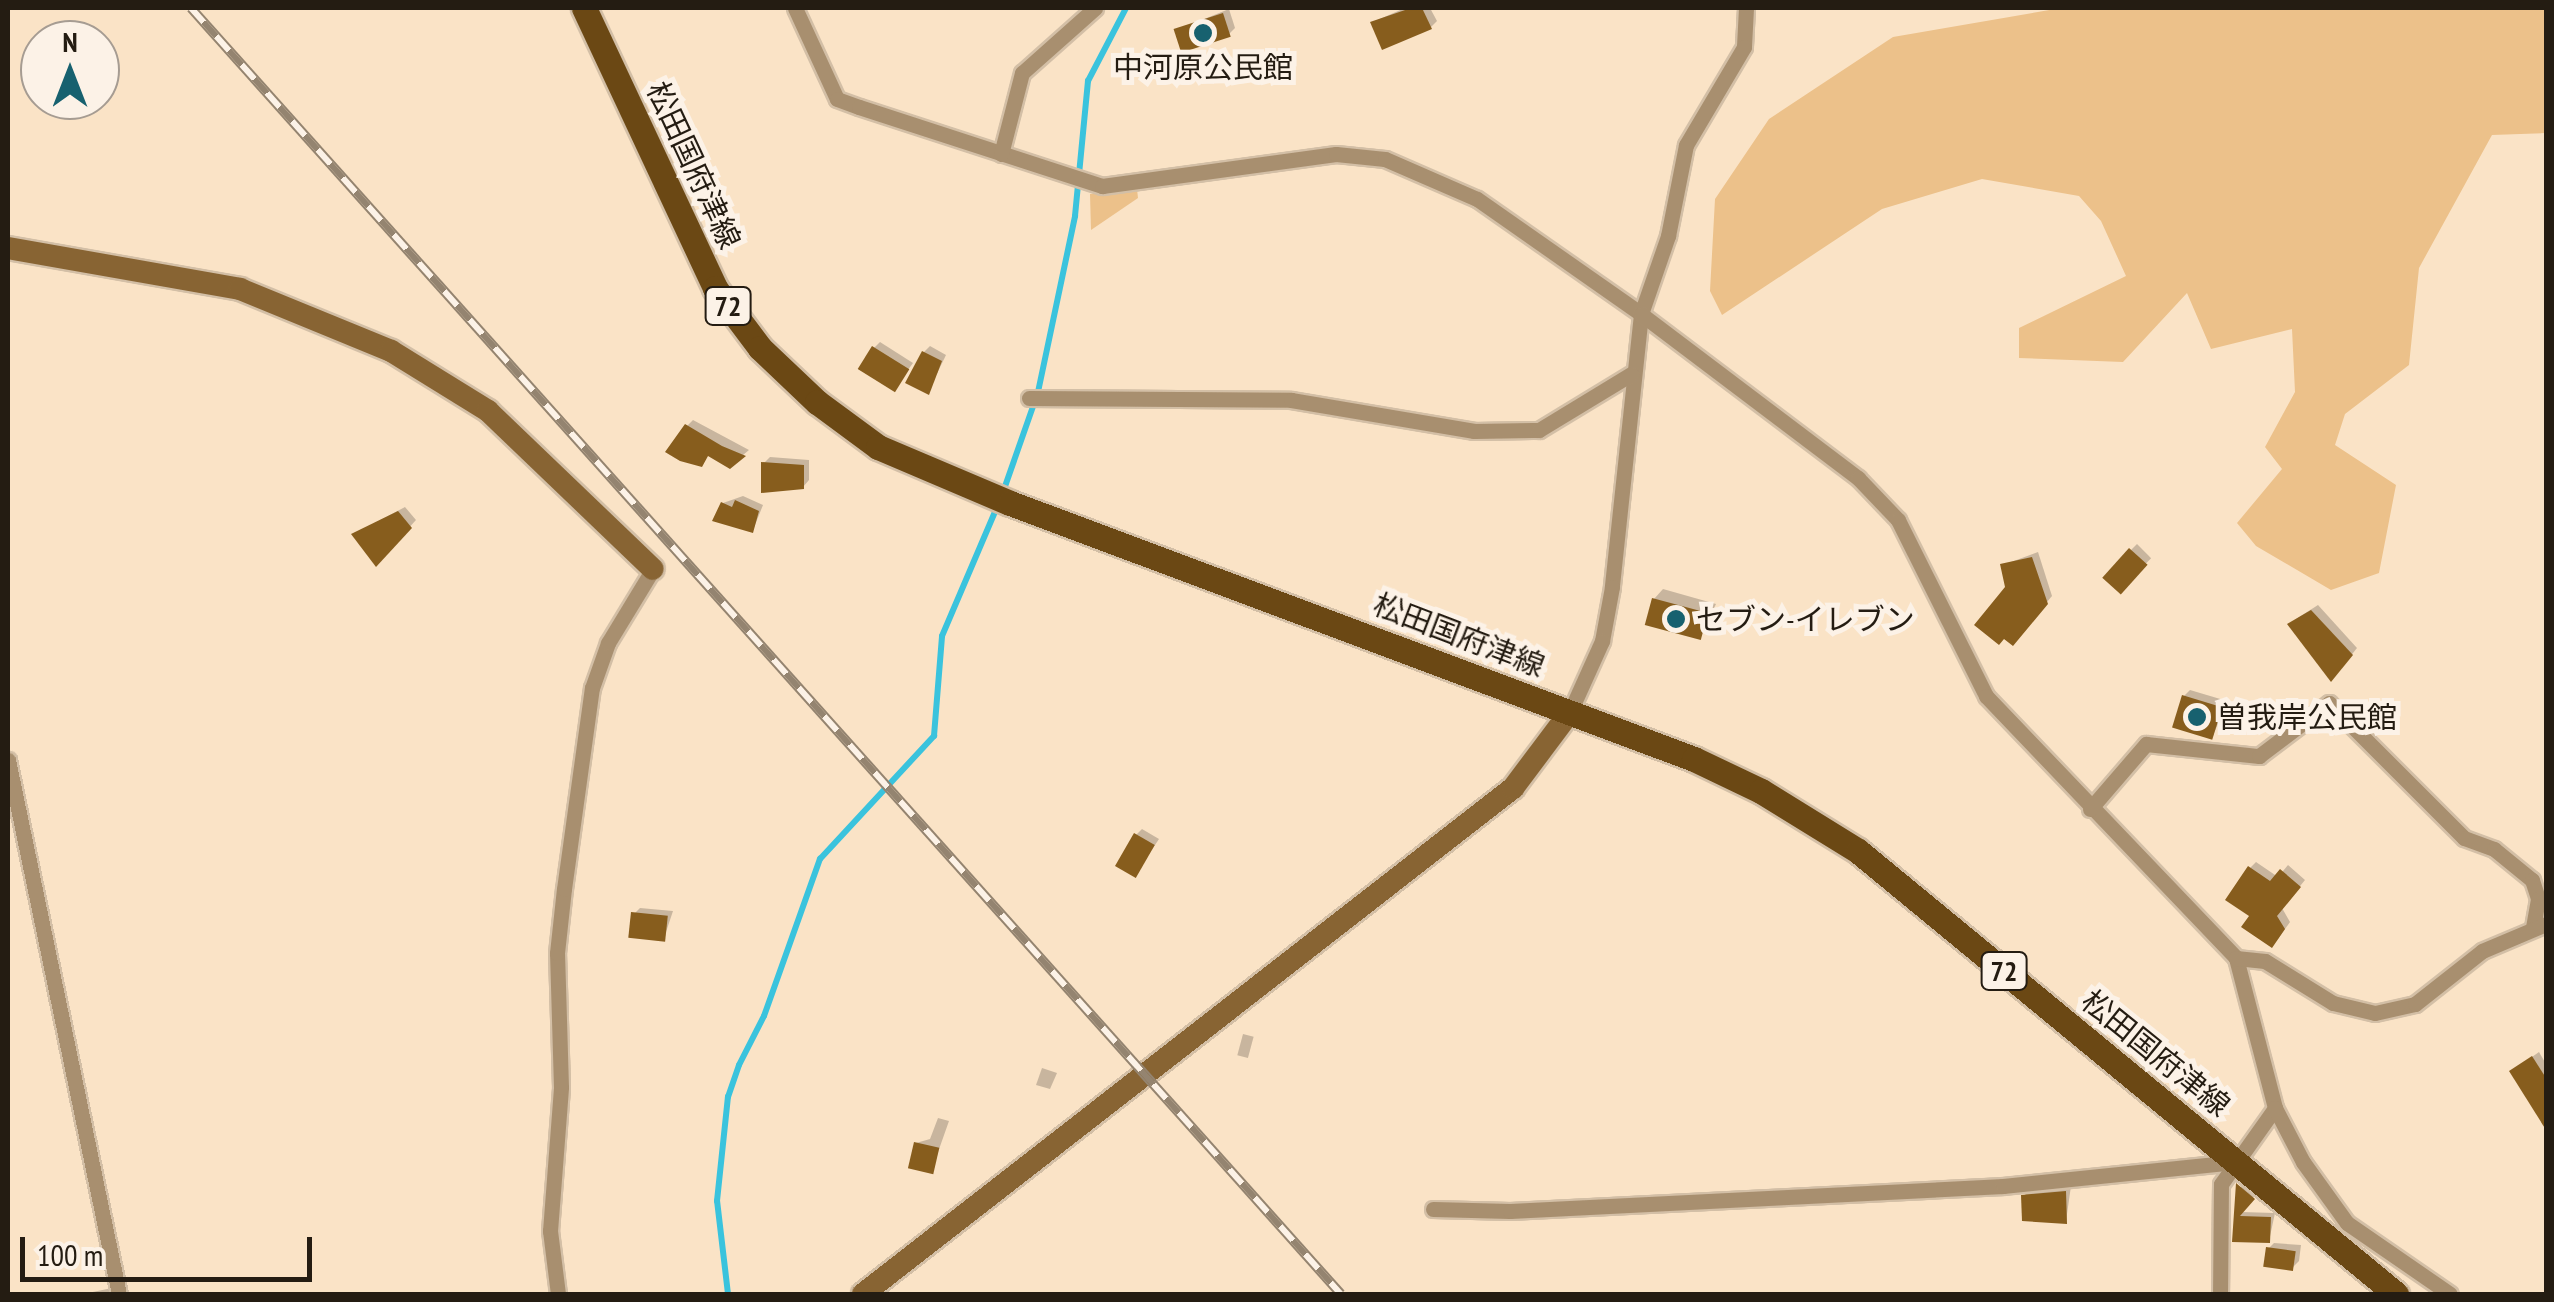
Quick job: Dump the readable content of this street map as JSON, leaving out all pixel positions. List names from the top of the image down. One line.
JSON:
{"streets":{"main road":["松田国府津線","72"]},"places":["中河原公民館","セブン-イレブン","曽我岸公民館"],"scale_bar":"100 m","north":"top"}
